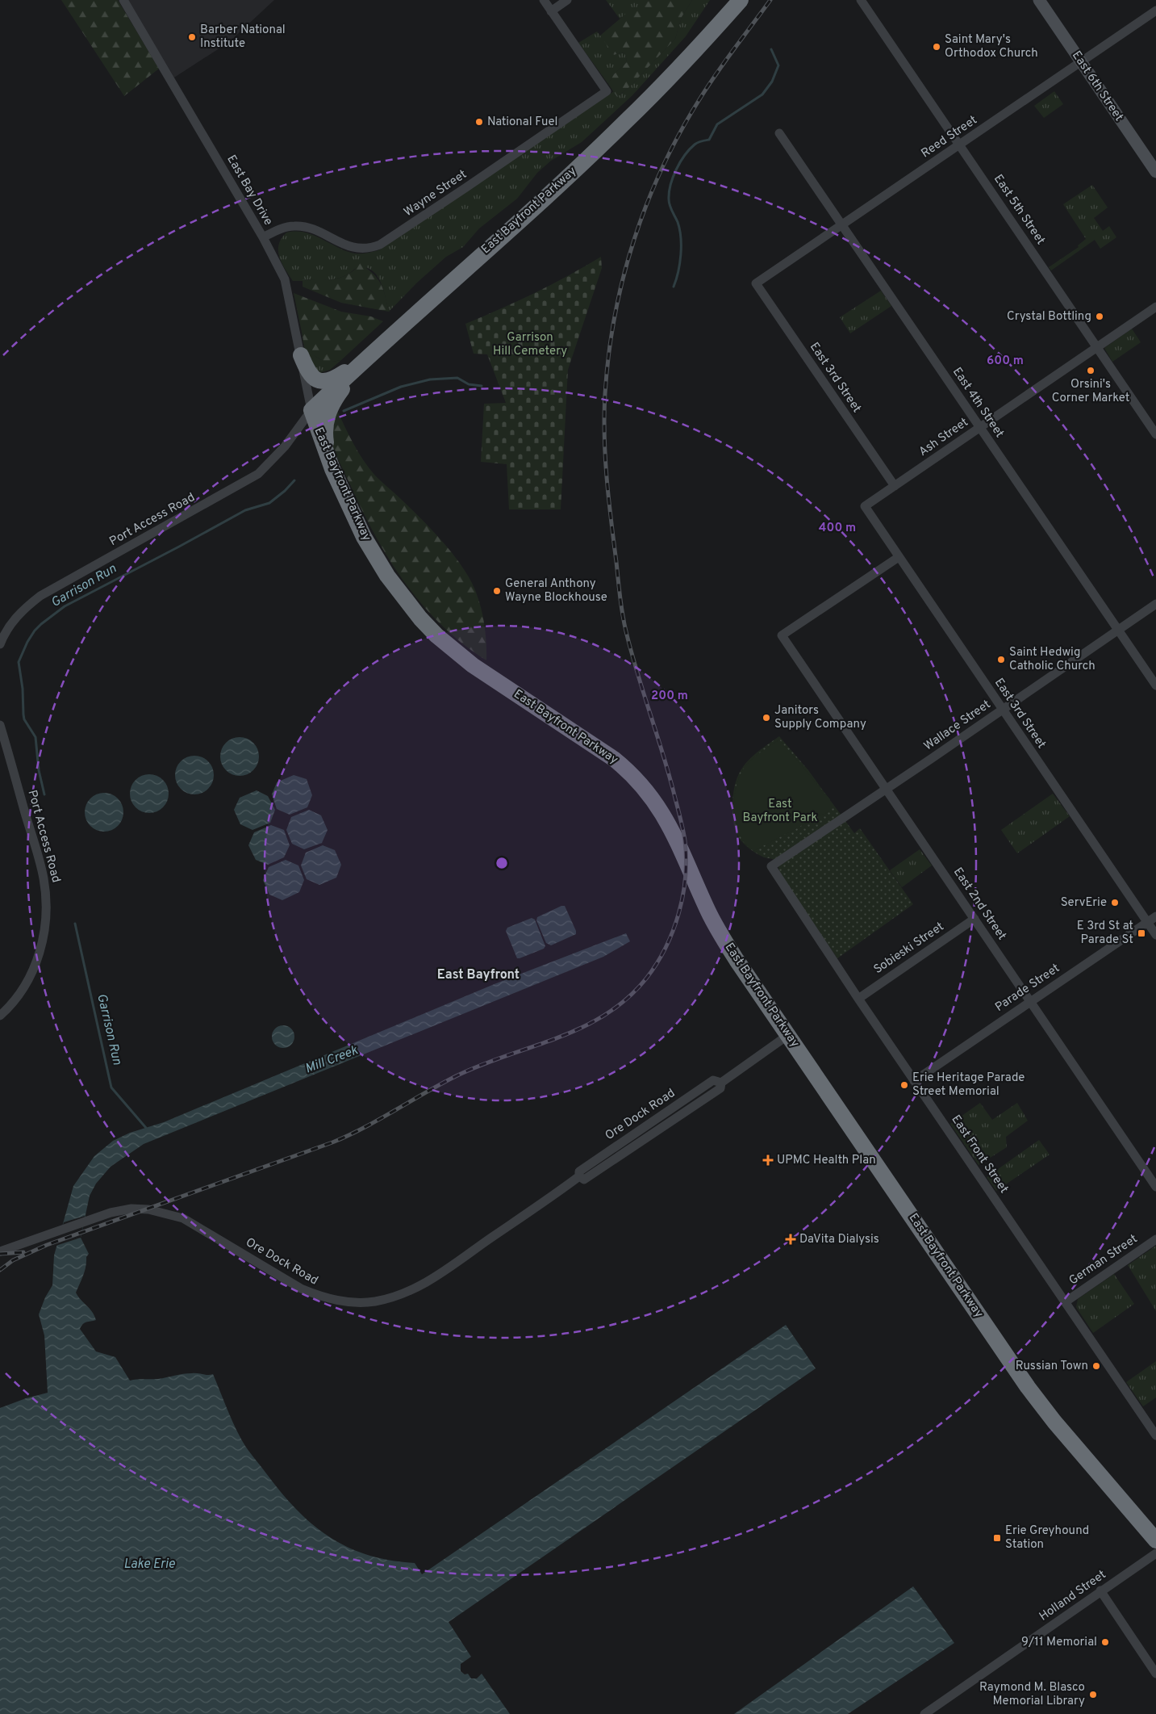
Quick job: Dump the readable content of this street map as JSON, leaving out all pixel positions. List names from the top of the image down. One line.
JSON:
{"streets":{"highway":["East Bayfront Parkway"],"main road":["East 6th Street"],"street":["Reed Street","East Bay Drive","Wayne Street","East 5th Street","East 3rd Street","East 4th Street","Ash Street","Port Access Road","Wallace Street","East 2nd Street","Sobieski Street","Parade Street","Ore Dock Road","East Front Street","German Street","Holland Street"]},"crossings":[["East 6th Street","Reed Street"],["Reed Street","East 5th Street"],["Reed Street","East 3rd Street"],["Reed Street","East 4th Street"],["East Bay Drive","Wayne Street"],["East Bay Drive","East Bayfront Parkway"],["East Bay Drive","Port Access Road"],["East 5th Street","Ash Street"],["East Bayfront Parkway","Port Access Road"],["East Bayfront Parkway","Ore Dock Road"],["East 3rd Street","Ash Street"],["East 3rd Street","Wallace Street"],["East 3rd Street","East 2nd Street"],["East 3rd Street","Parade Street"],["East 4th Street","Ash Street"],["East 4th Street","Wallace Street"],["Wallace Street","East 2nd Street"],["Wallace Street","East Front Street"],["East 2nd Street","Sobieski Street"],["East 2nd Street","Parade Street"],["Sobieski Street","East Front Street"],["Parade Street","East Front Street"],["East Front Street","German Street"]],"districts":["East Bayfront"],"water":["Garrison Run","Mill Creek","Lake Erie"],"parks":["Garrison Hill Cemetery","East Bayfront Park"],"places":{"other":["Barber National Institute","Saint Mary's Orthodox Church","National Fuel","Crystal Bottling","Orsini's Corner Market","General Anthony Wayne Blockhouse","Saint Hedwig Catholic Church","Janitors Supply Company","ServErie","Erie Heritage Parade Street Memorial","Russian Town","9/11 Memorial","Raymond M. Blasco Memorial Library"],"transit":["E 3rd St at Parade St","Erie Greyhound Station"],"health":["UPMC Health Plan","DaVita Dialysis"]},"rings":["600 m","400 m","200 m"]}
